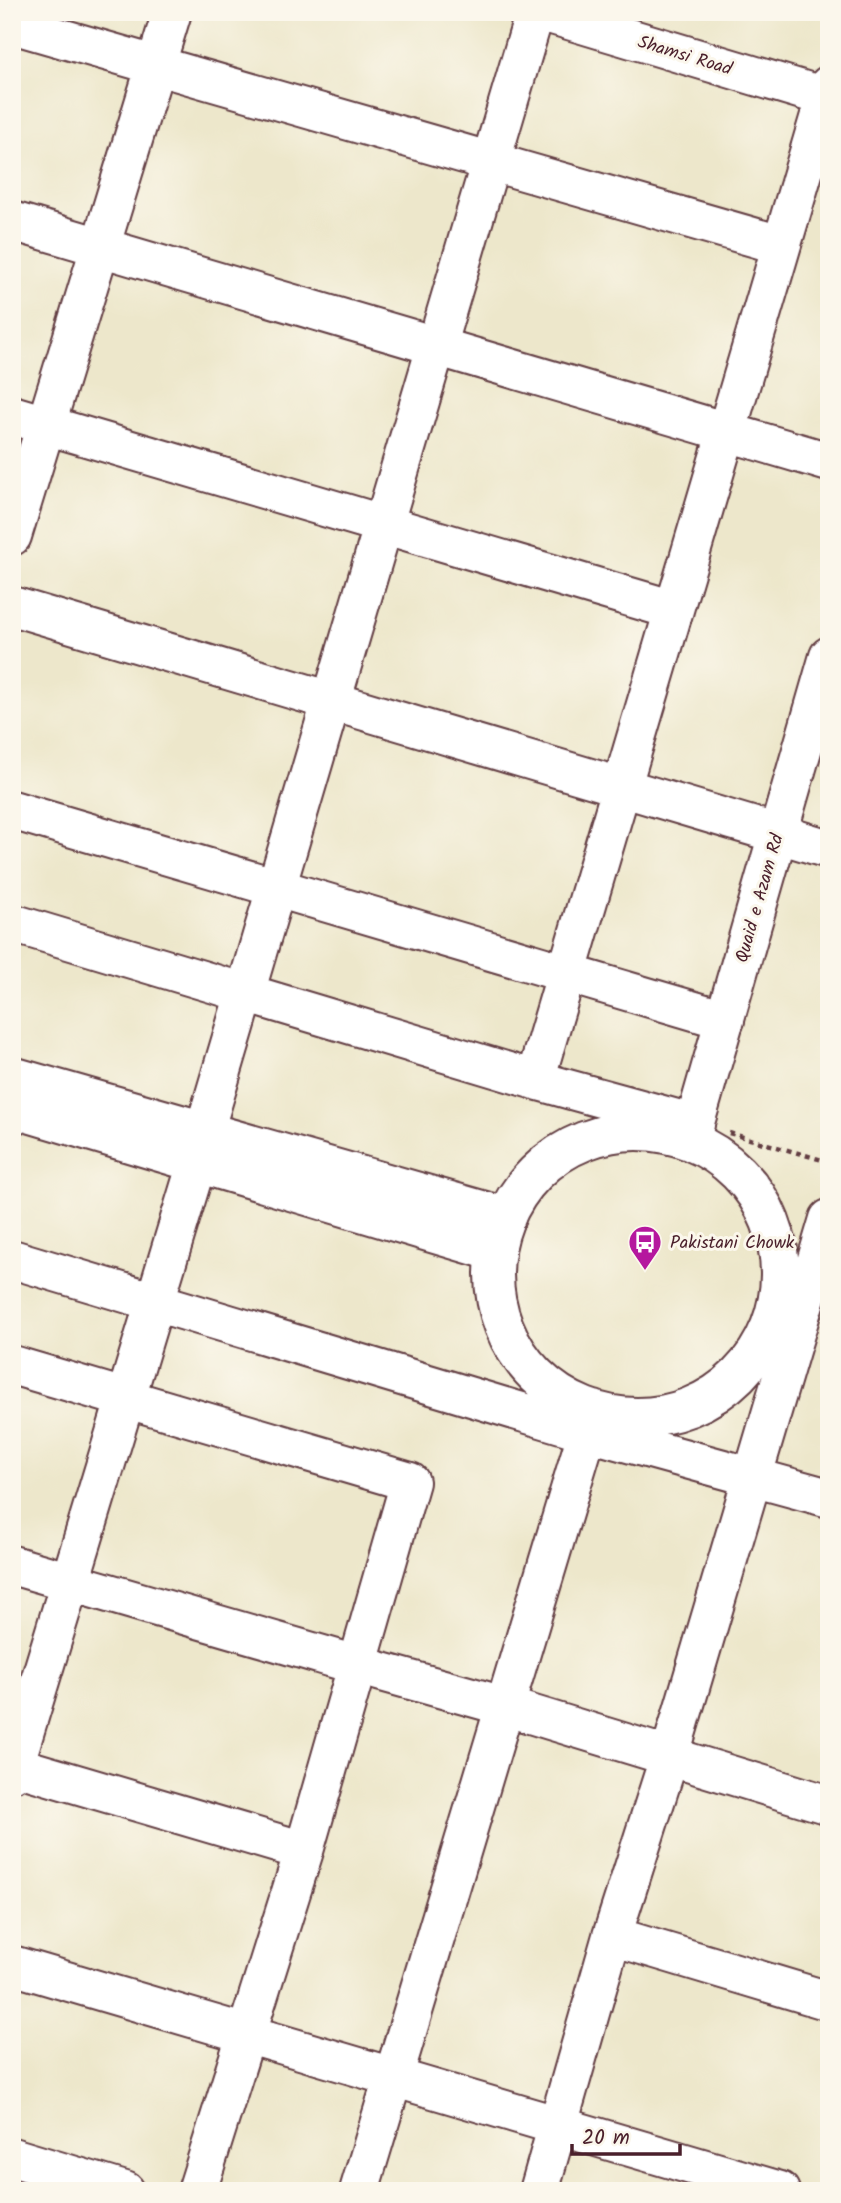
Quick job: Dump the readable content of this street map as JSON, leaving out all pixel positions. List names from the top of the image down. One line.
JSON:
{"streets":{"street":["Shamsi Road","Quaid e Azam Rd"]},"places":{"bus stop":["Pakistani Chowk"]},"scale_bar":"20 m"}
